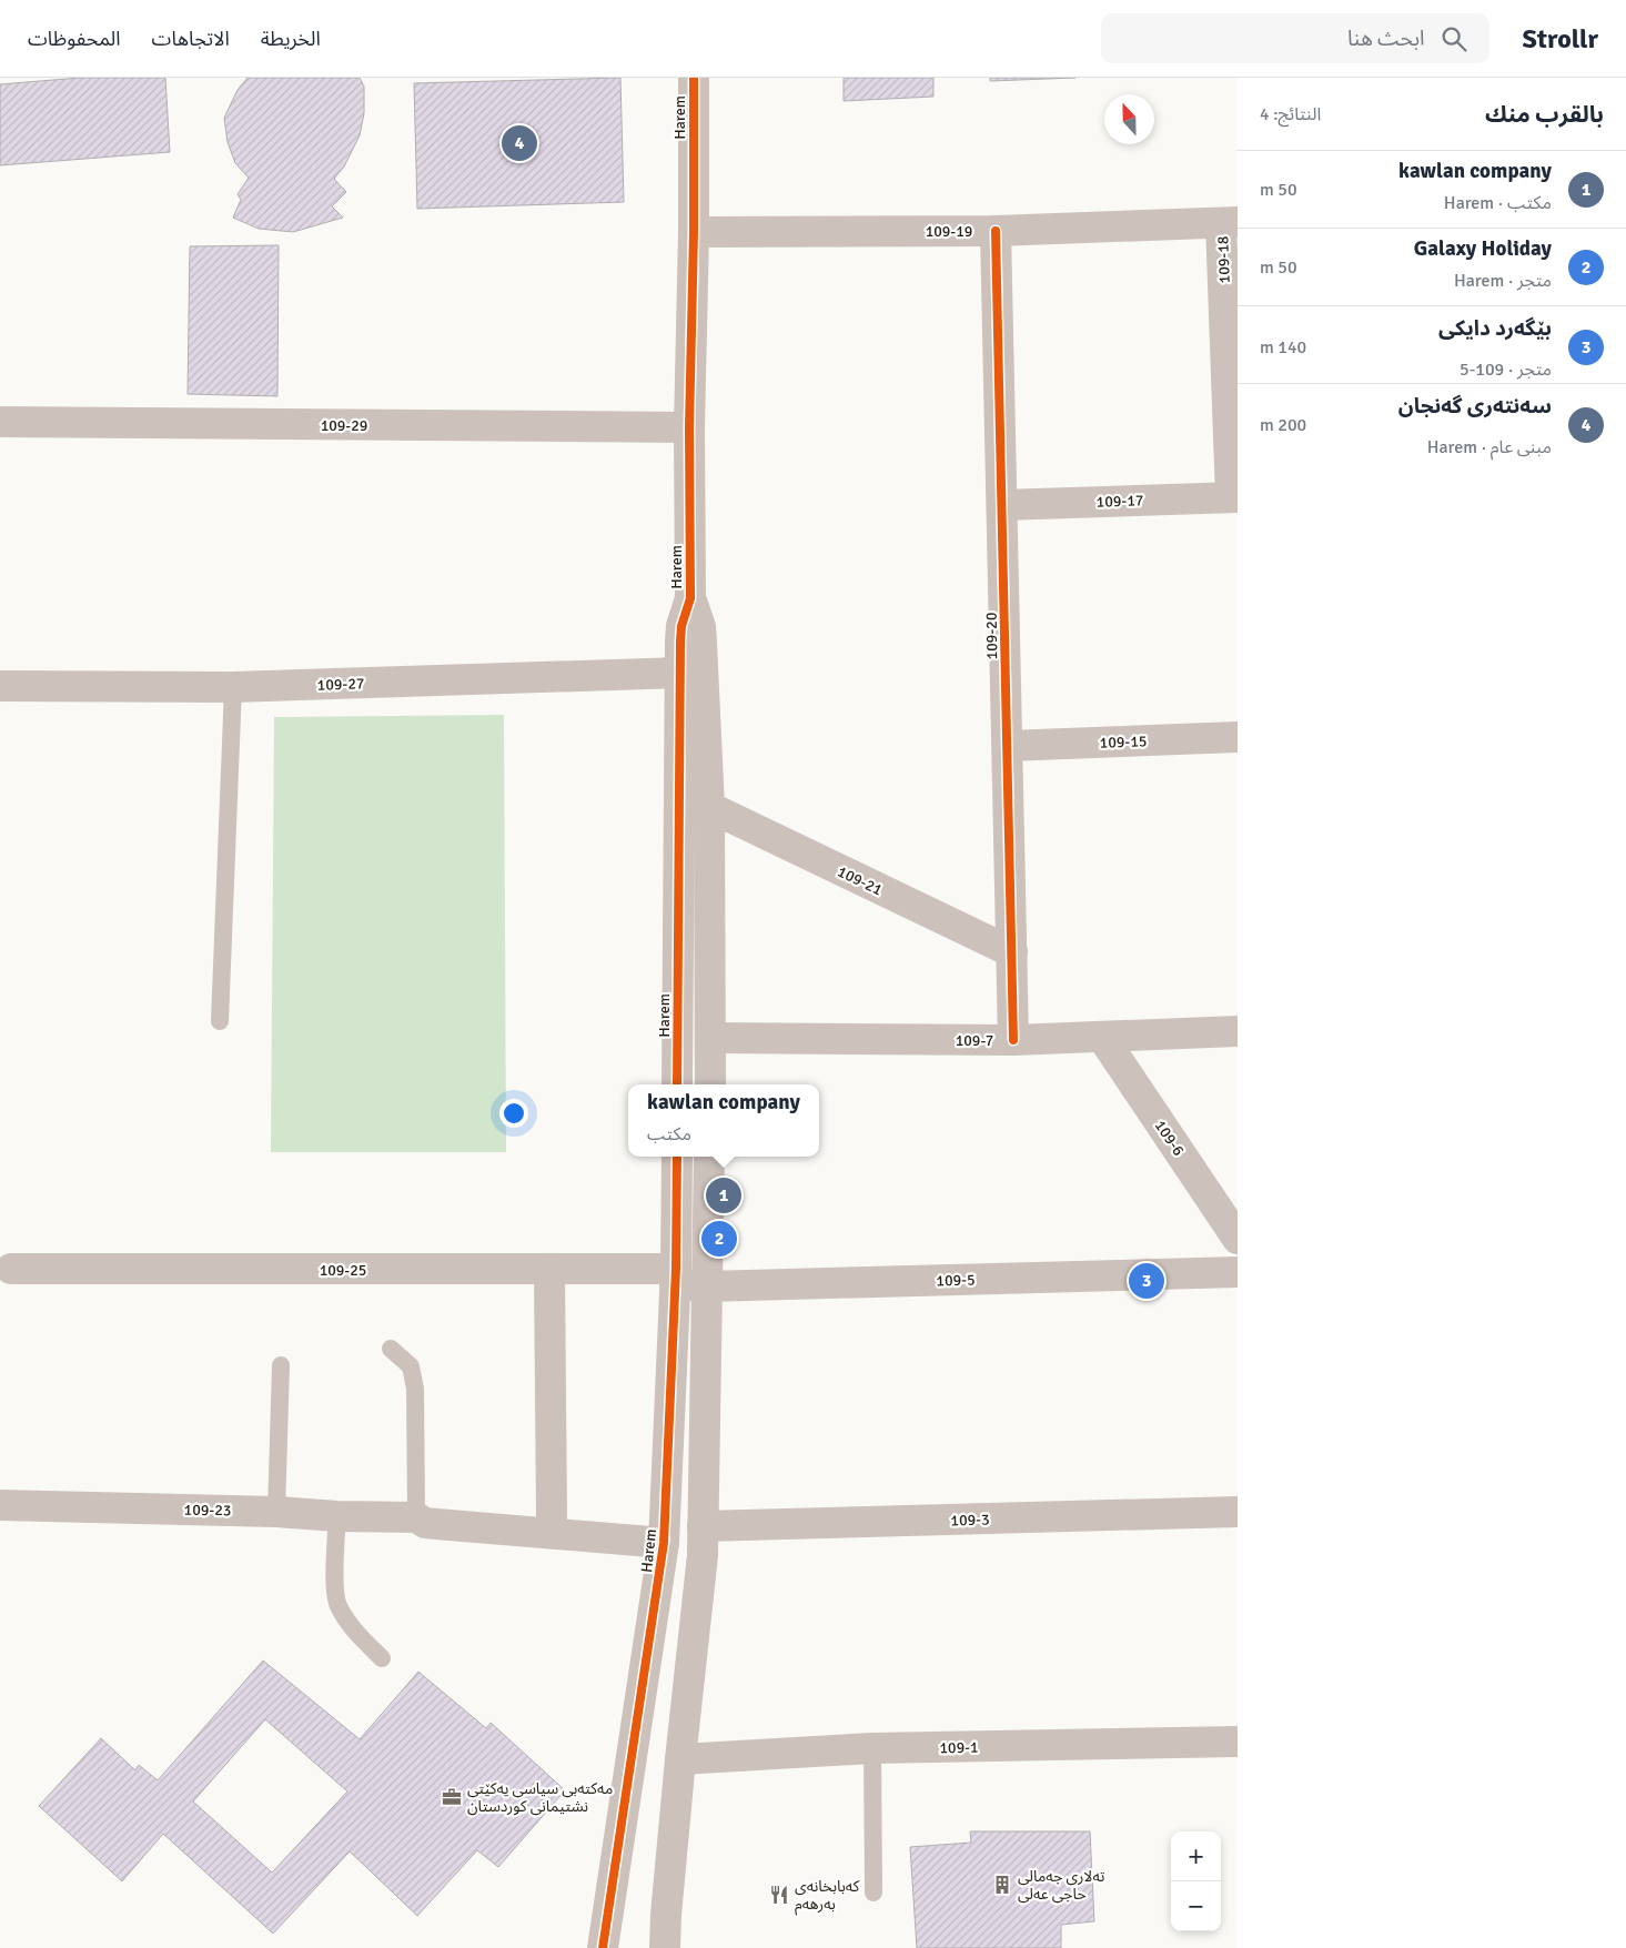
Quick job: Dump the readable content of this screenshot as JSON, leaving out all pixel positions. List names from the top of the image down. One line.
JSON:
{"streets":{"street":["Harem","109-19","109-18","109-29","109-17","109-20","109-27","109-15","109-21","109-7","109-6","109-25","109-5","109-23","109-3","109-1"]},"crossings":[["Harem","109-19"],["Harem","109-29"],["Harem","109-27"],["Harem","109-21"],["Harem","109-7"],["Harem","109-25"],["Harem","109-5"],["Harem","109-23"],["Harem","109-3"],["109-19","109-18"],["109-19","109-20"],["109-18","109-17"],["109-17","109-20"],["109-20","109-15"],["109-20","109-21"],["109-20","109-7"],["109-7","109-6"],["109-25","109-5"],["109-23","109-3"]],"places":{"office":["مەکتەبی سیاسی یەکێتی نشتیمانی کوردستان"],"building":["تەلاری جەمالی حاجی عەلی"],"restaurant":["کەبابخانەی بەرهەم"]},"north":"top","page":{"header":"Strollr","search":"ابحث هنا","nav":["الخريطة","الاتجاهات","المحفوظات"],"heading":["بالقرب منك","النتائج: 4"],"pins":["4","1","2","3"],"list":[{"mark":"1","name":"kawlan company","note":"مكتب · Harem","value":"50 m"},{"mark":"2","name":"Galaxy Holiday","note":"متجر · Harem","value":"50 m"},{"mark":"3","name":"بێگەرد دایکی","note":"متجر · 109-5","value":"140 m"},{"mark":"4","name":"سەنتەری گەنجان","note":"مبنى عام · Harem","value":"200 m"}],"popup":["kawlan company","مكتب"],"map_buttons":["+","−"]}}
